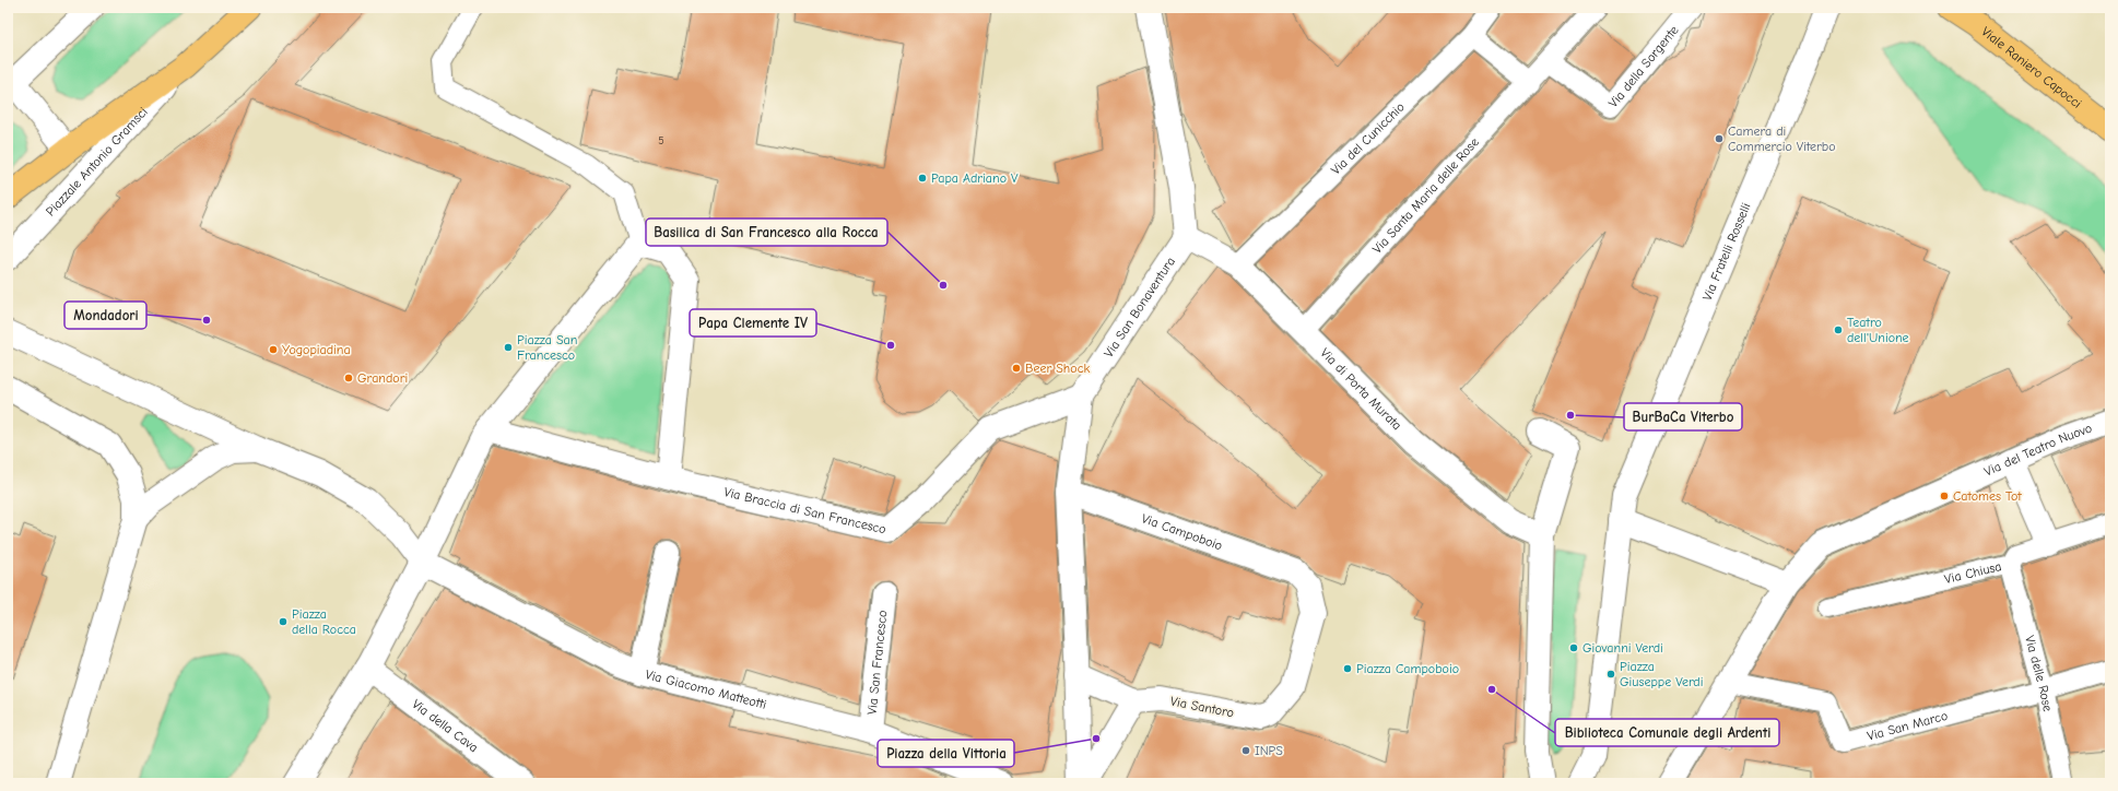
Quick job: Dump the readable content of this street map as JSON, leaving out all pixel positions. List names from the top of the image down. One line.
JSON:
{"streets":{"main road":["Viale Raniero Capocci","Piazzale Antonio Gramsci"],"street":["Via Fratelli Rosselli","Via San Bonaventura","Via di Porta Murata","Via del Teatro Nuovo","Via Braccia di San Francesco","Via Campoboio","Via San Francesco","Via Giacomo Matteotti","Via Santoro","Via della Cava"],"lane":["Via della Sorgente","Via del Cunicchio","Via Santa Maria delle Rose","Via Chiusa","Via delle Rose","Via San Marco"]},"crossings":[["Via della Sorgente","Via Santa Maria delle Rose"],["Via del Cunicchio","Via di Porta Murata"],["Via Santa Maria delle Rose","Via di Porta Murata"],["Via San Bonaventura","Via di Porta Murata"],["Via San Bonaventura","Via Braccia di San Francesco"],["Via San Bonaventura","Via Campoboio"],["Via Campoboio","Via Santoro"],["Via Chiusa","Via delle Rose"],["Via San Francesco","Via Giacomo Matteotti"],["Via delle Rose","Via San Marco"]],"places":["Camera di Commercio Viterbo","Papa Adriano V","Basilica di San Francesco alla Rocca","Mondadori","Teatro dell'Unione","Papa Clemente IV","Piazza San Francesco","Yogopiadina","Beer Shock","Grandori","BurBaCa Viterbo","Catomes Tot","Piazza della Rocca","Giovanni Verdi","Piazza Campoboio","Piazza Giuseppe Verdi","Biblioteca Comunale degli Ardenti","Piazza della Vittoria","INPS"],"house_numbers":["5"]}
